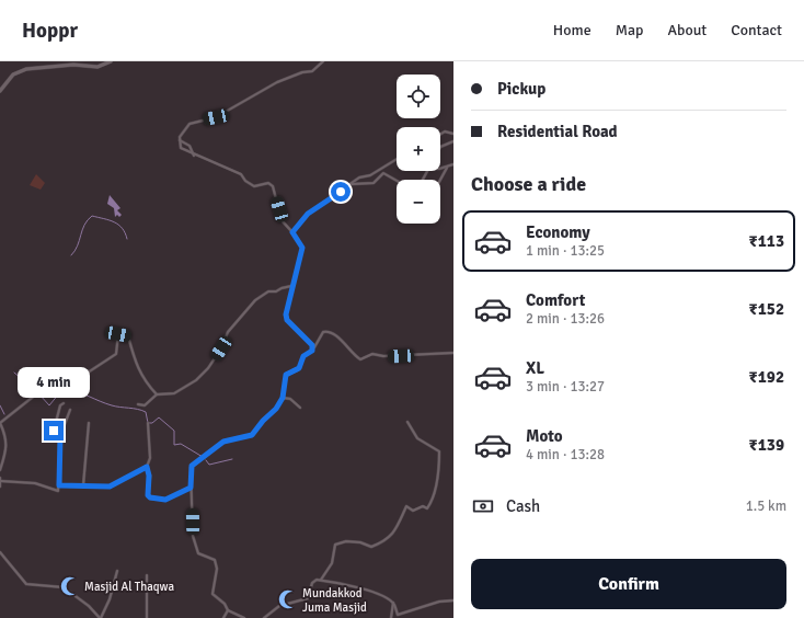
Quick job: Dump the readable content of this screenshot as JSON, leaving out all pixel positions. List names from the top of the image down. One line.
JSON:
{"places":{"mosque":["Masjid Al Thaqwa","Mundakkod Juma Masjid"]},"page":{"header":"Hoppr","nav":["Home","Map","About","Contact"],"banner":["Pickup","Residential Road"],"map_buttons":["+","−"],"heading":"Choose a ride","list":[{"name":"Economy","note":"1 min · 13:25","value":"₹113"},{"name":"Comfort","note":"2 min · 13:26","value":"₹152"},{"name":"XL","note":"3 min · 13:27","value":"₹192"},{"name":"Moto","note":"4 min · 13:28","value":"₹139"}],"bubble":"4 min","pay":["Cash","1.5 km"],"buttons":"Confirm"}}
